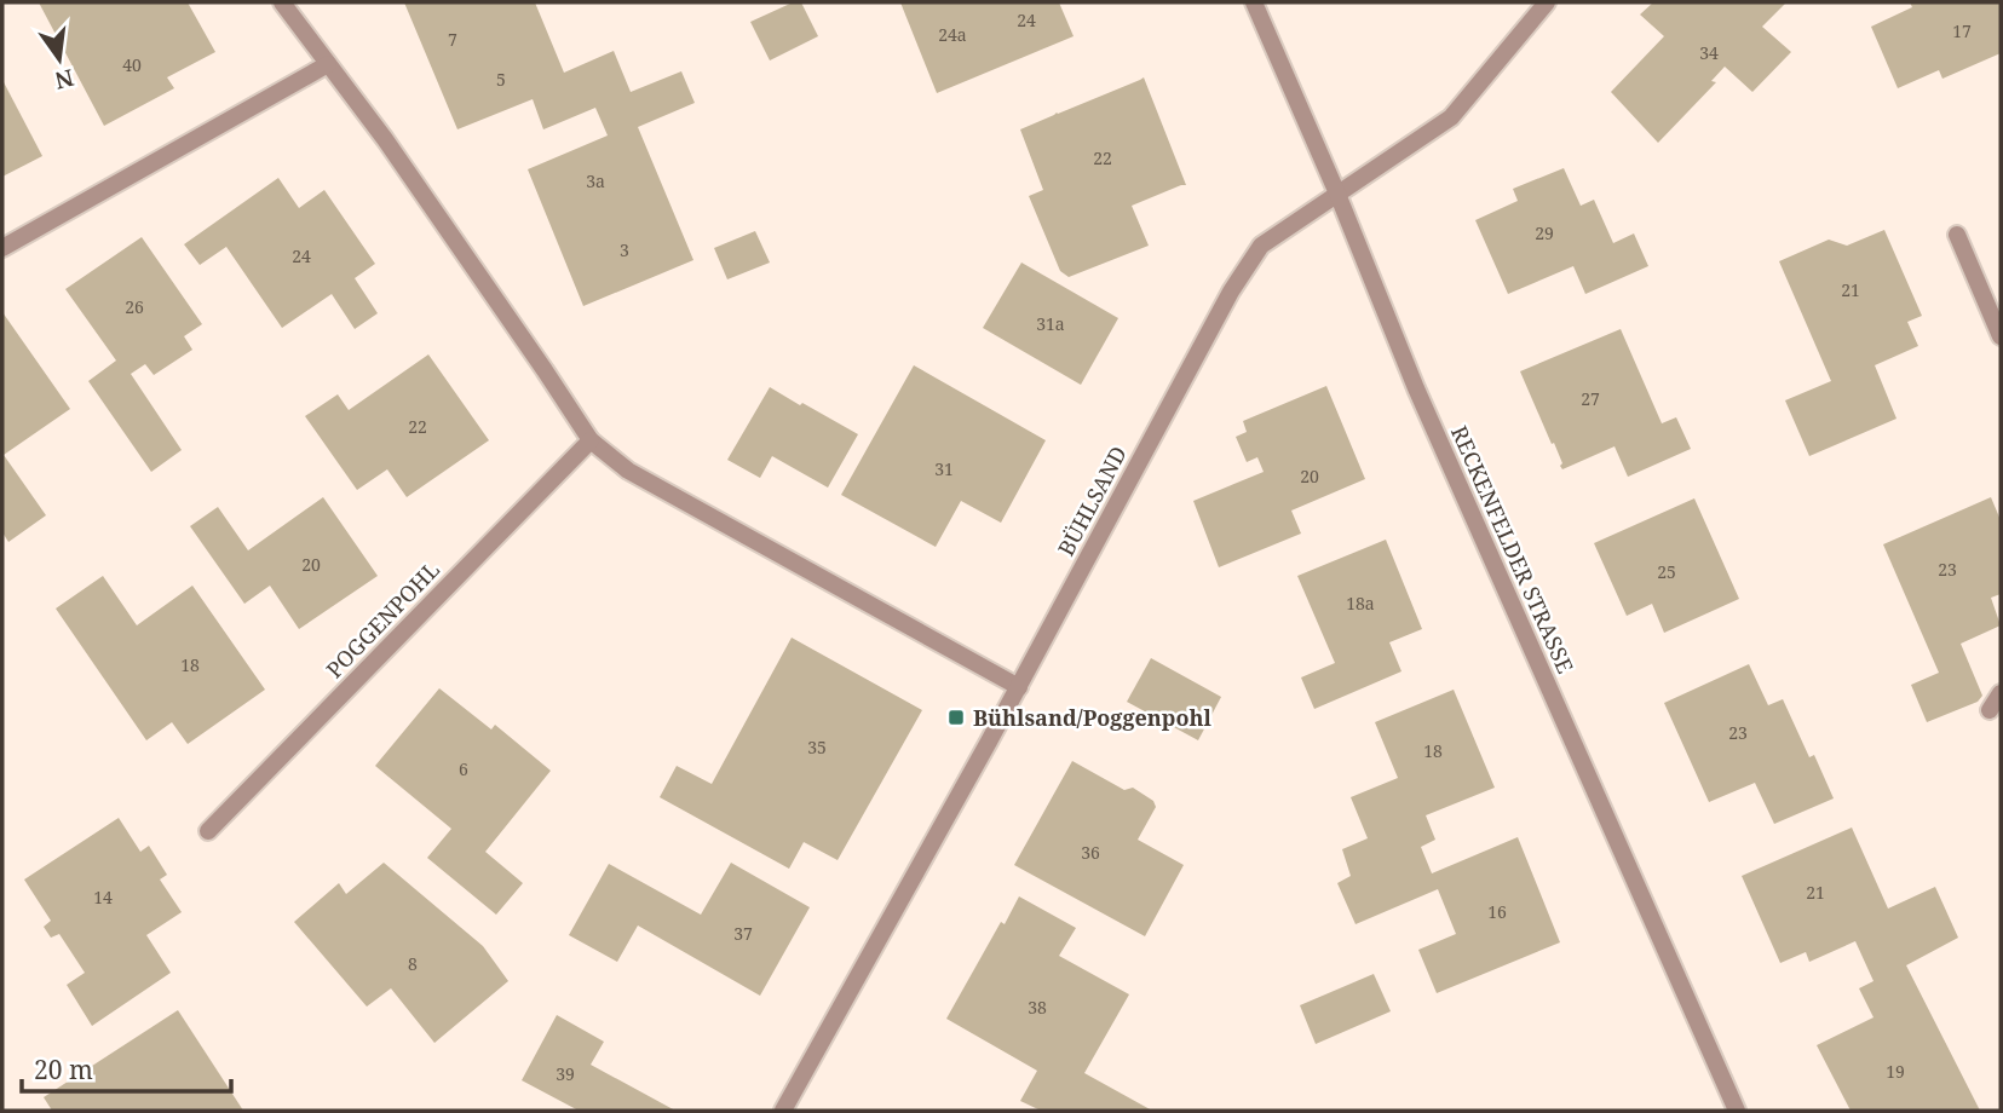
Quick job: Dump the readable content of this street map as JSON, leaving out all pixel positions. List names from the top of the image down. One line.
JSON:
{"streets":{"street":["BÜHLSAND","RECKENFELDER STRASSE","POGGENPOHL"]},"crossings":[["BÜHLSAND","RECKENFELDER STRASSE"]],"places":{"transit":["Bühlsand/Poggenpohl"]},"house_numbers":["24","17","24a","7","34","40","5","22","3a","29","3","24","21","26","31a","27","22","31","20","20","23","25","18a","18","23","35","18","6","36","21","14","16","37","8","38","19","39"],"scale_bar":"20 m","north":"bottom"}
